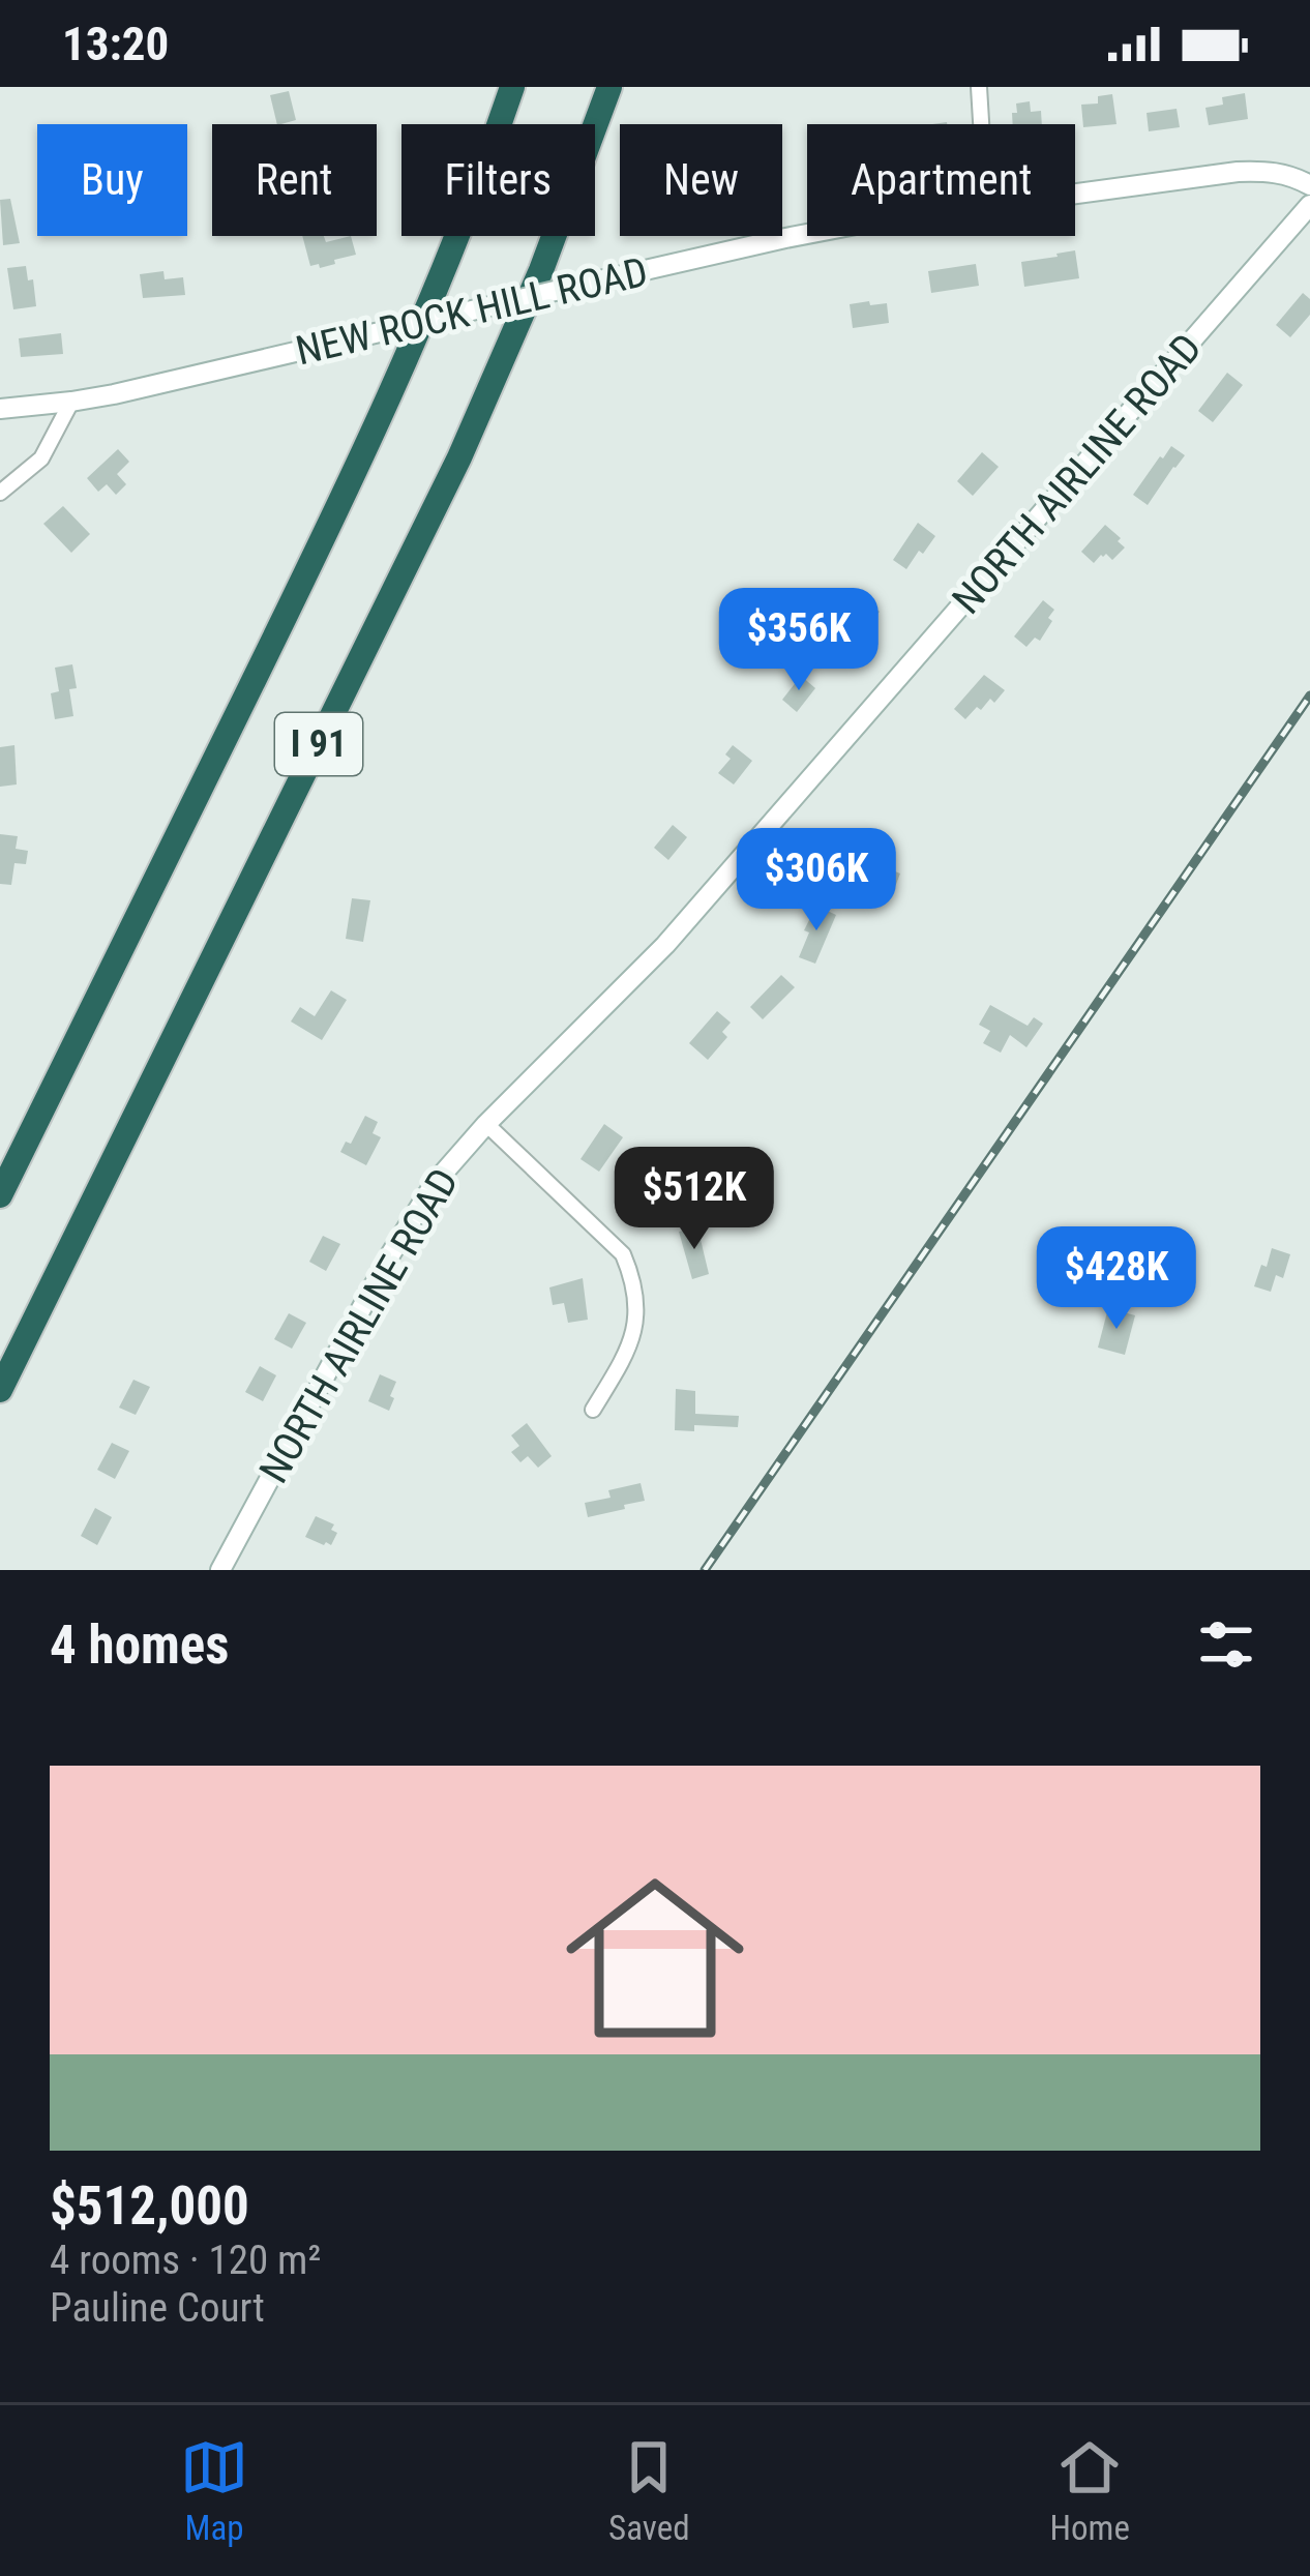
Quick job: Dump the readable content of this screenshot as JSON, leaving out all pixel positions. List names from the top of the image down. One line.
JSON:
{"streets":{"highway":["I 91"],"main road":["NEW ROCK HILL ROAD","NORTH AIRLINE ROAD"]},"page":{"status":"13:20","chip":["Buy","Rent","Filters","New","Apartment"],"price":["$356K","$306K","$512K","$428K"],"heading":"4 homes","list":[{"name":"$512,000","note":"4 rooms · 120 m² · Pauline Court"}],"tabs":["Map","Saved","Home"]}}
